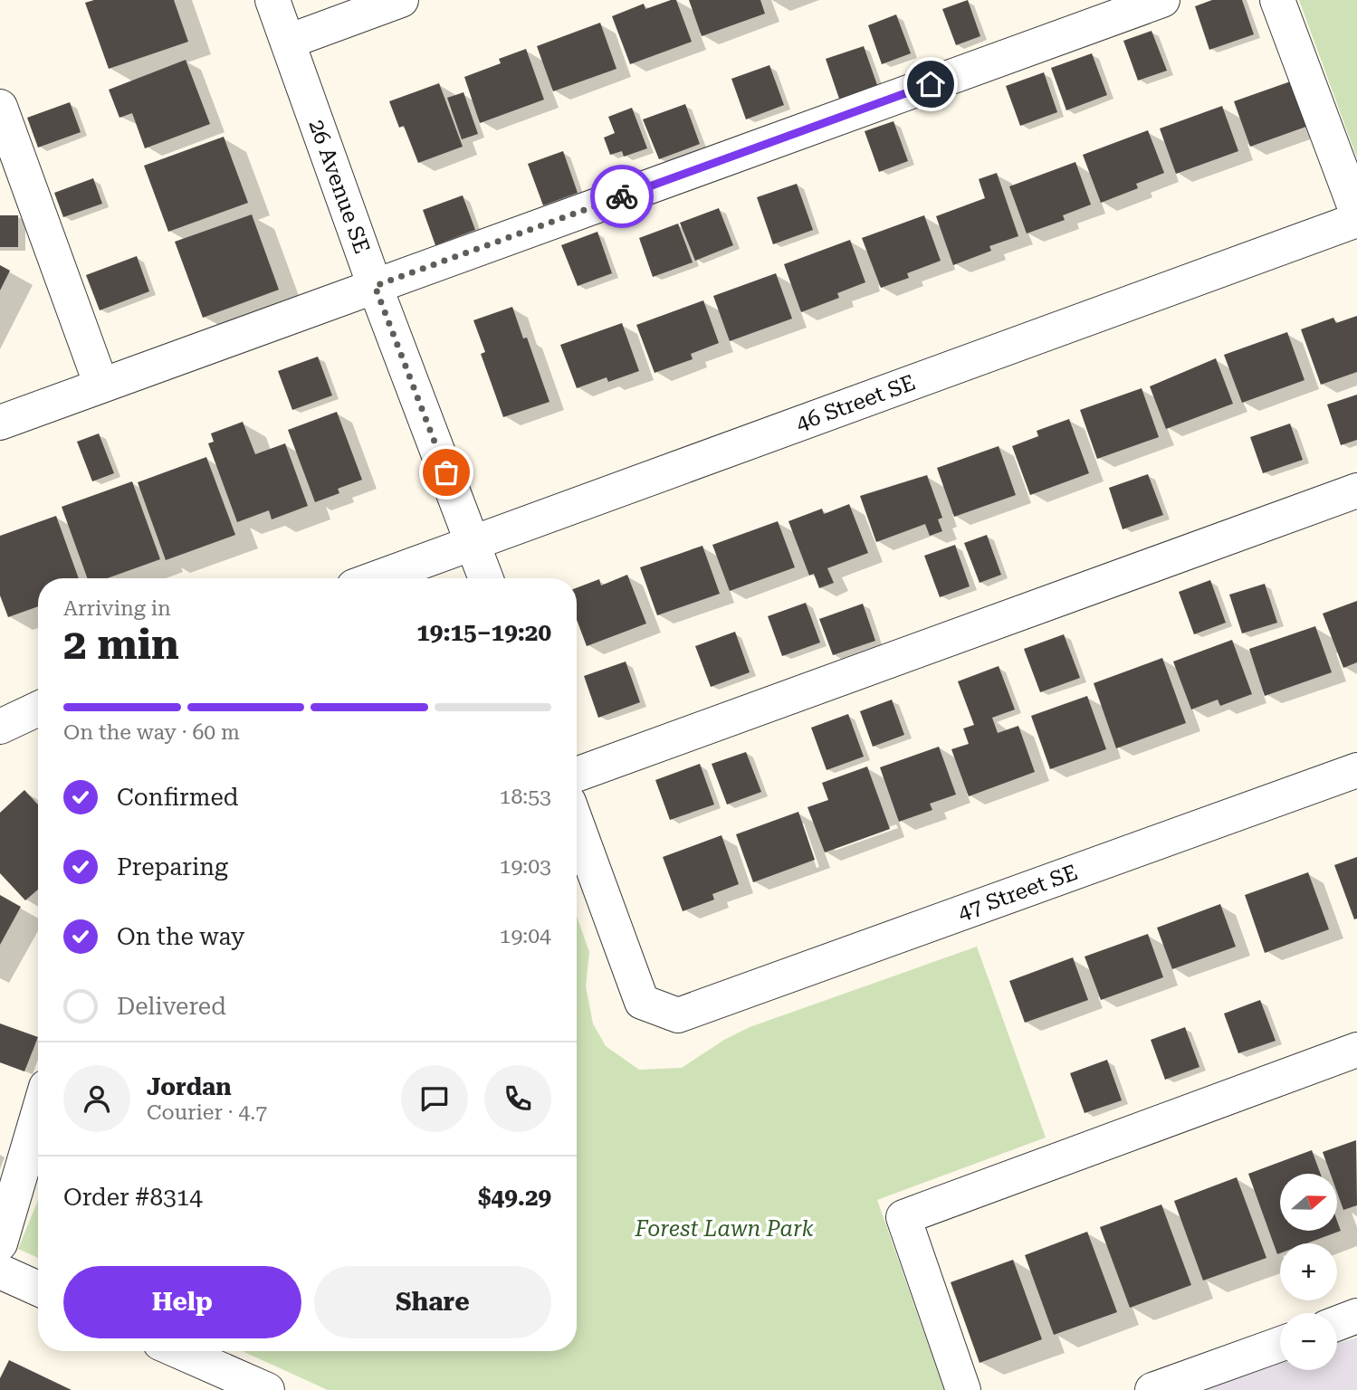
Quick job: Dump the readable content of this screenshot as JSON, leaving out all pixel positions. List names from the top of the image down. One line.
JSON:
{"streets":{"street":["26 Avenue SE","46 Street SE","47 Street SE"]},"crossings":[["26 Avenue SE","46 Street SE"]],"parks":["Forest Lawn Park"],"north":"right","page":{"heading":["2 min","Arriving in","19:15–19:20"],"panel":["Jordan","Courier · 4.7","Order #8314","$49.29"],"bar":"On the way · 60 m","list":[["Confirmed","18:53"],["Preparing","19:03"],["On the way","19:04"],"Delivered"],"map_buttons":["+","−"],"buttons":["Help","Share"]}}
